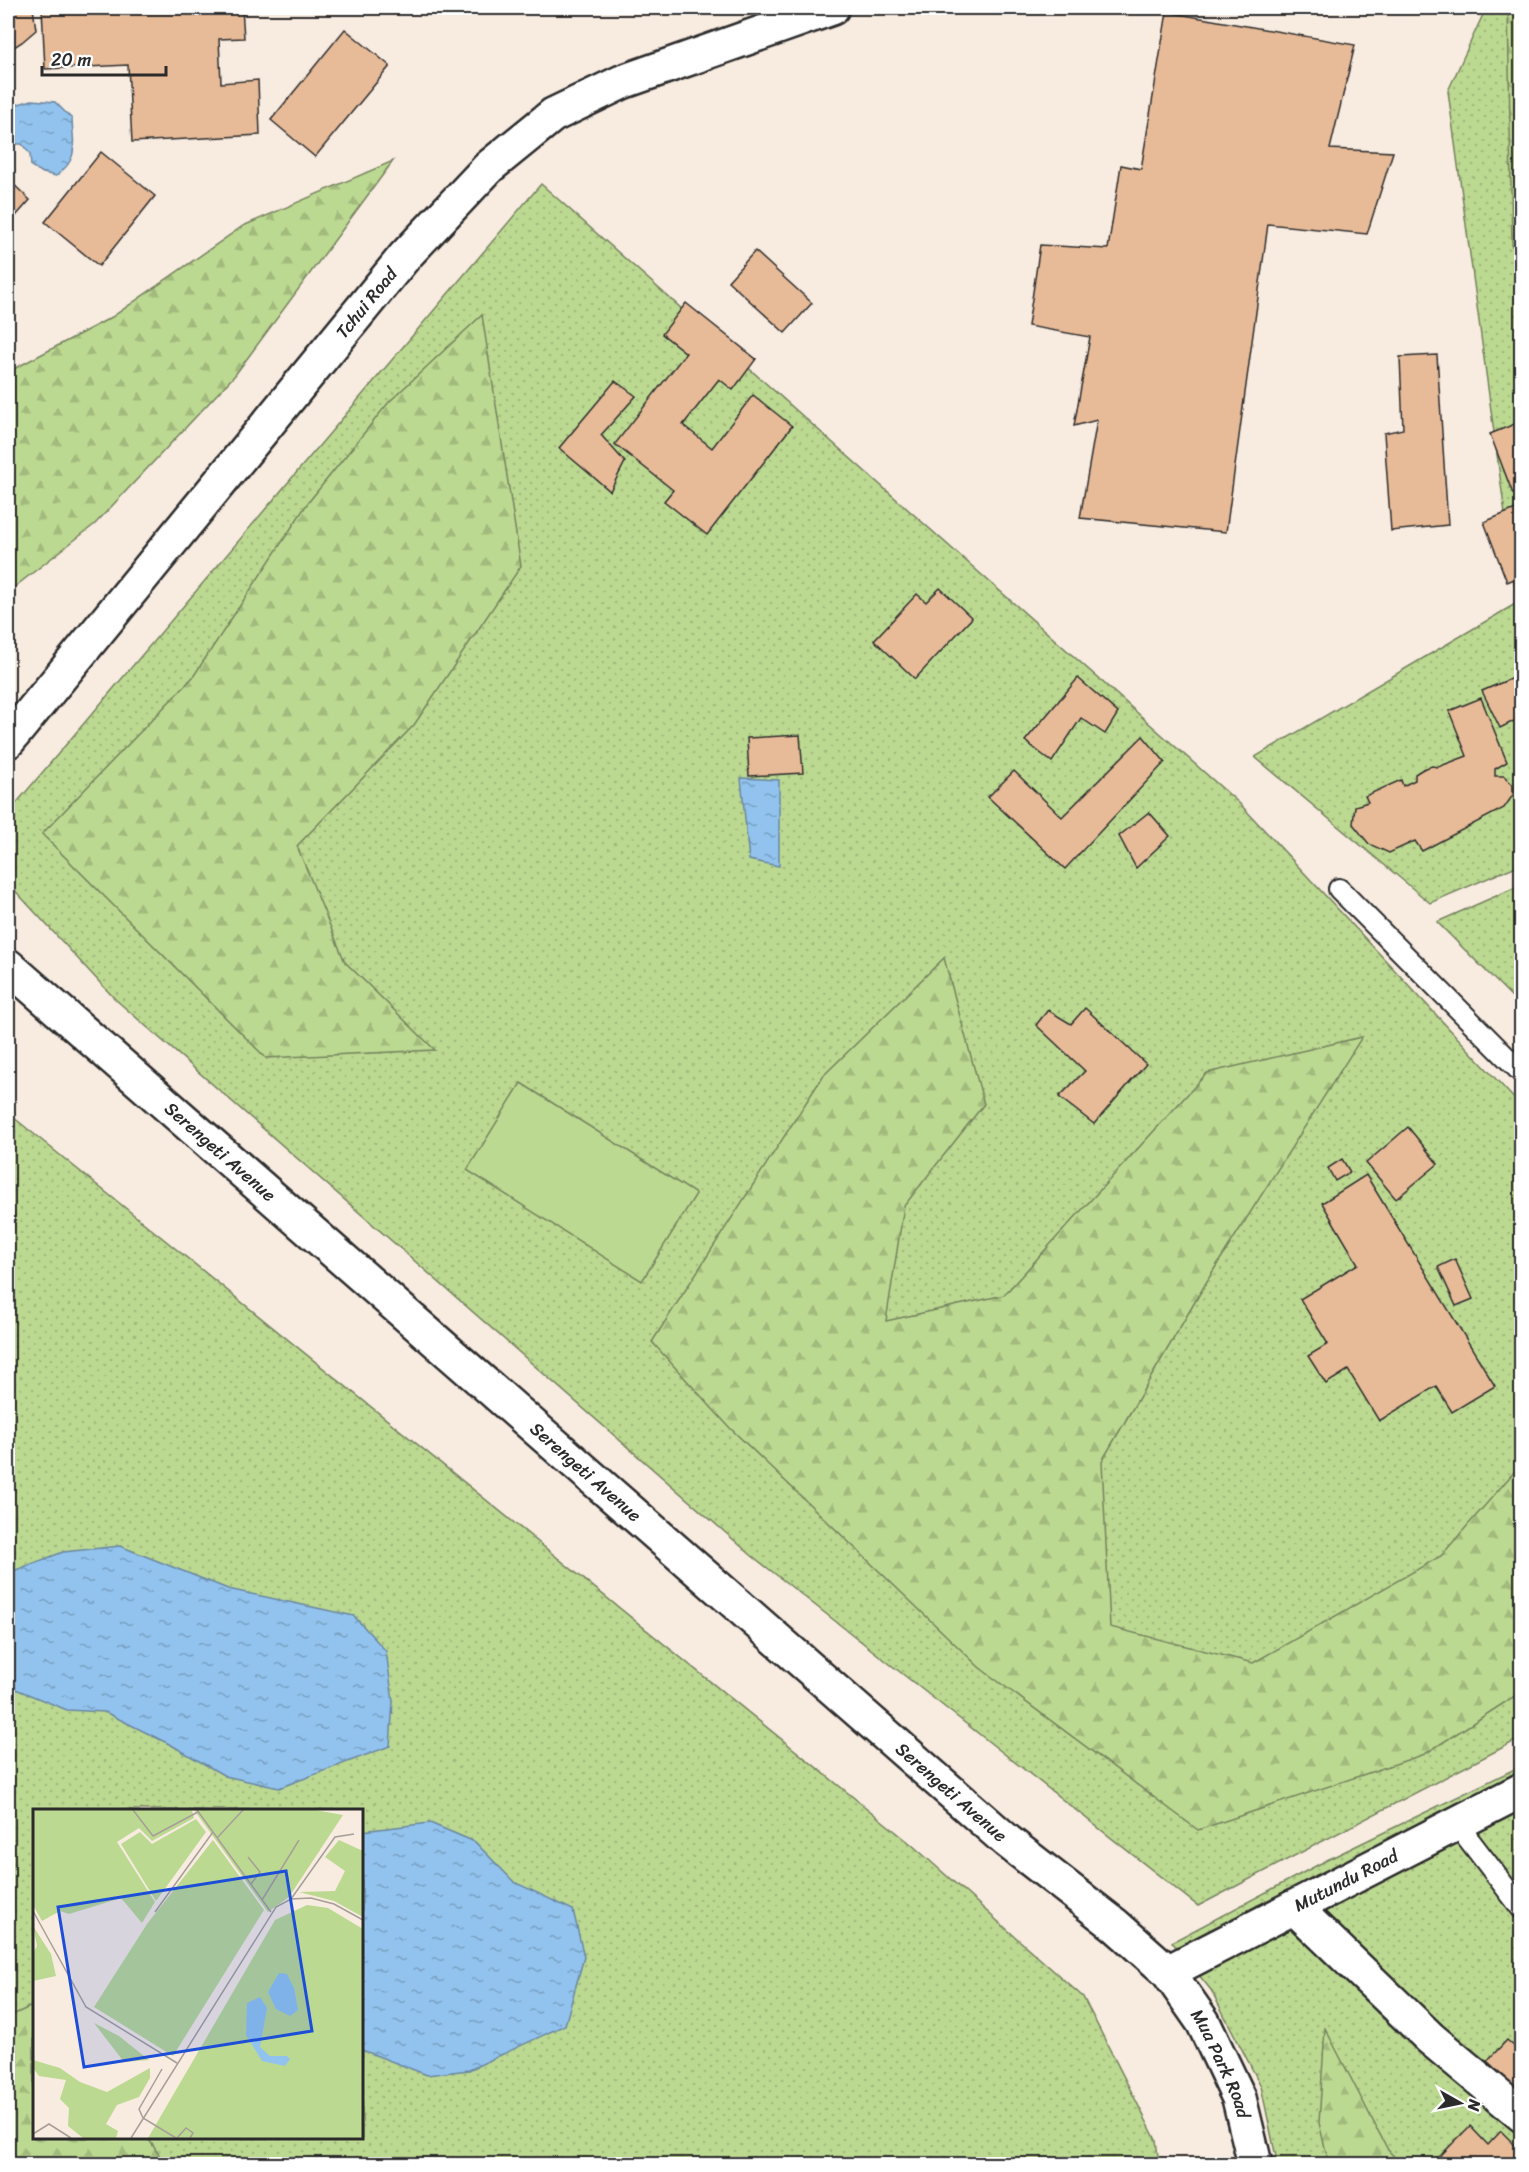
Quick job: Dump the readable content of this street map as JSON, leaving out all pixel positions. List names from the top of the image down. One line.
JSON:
{"streets":{"street":["Tchui Road","Serengeti Avenue","Mutundu Road","Mua Park Road"]},"crossings":[["Serengeti Avenue","Mutundu Road"],["Serengeti Avenue","Mua Park Road"],["Mutundu Road","Mua Park Road"]],"scale_bar":"20 m","north":"right"}
